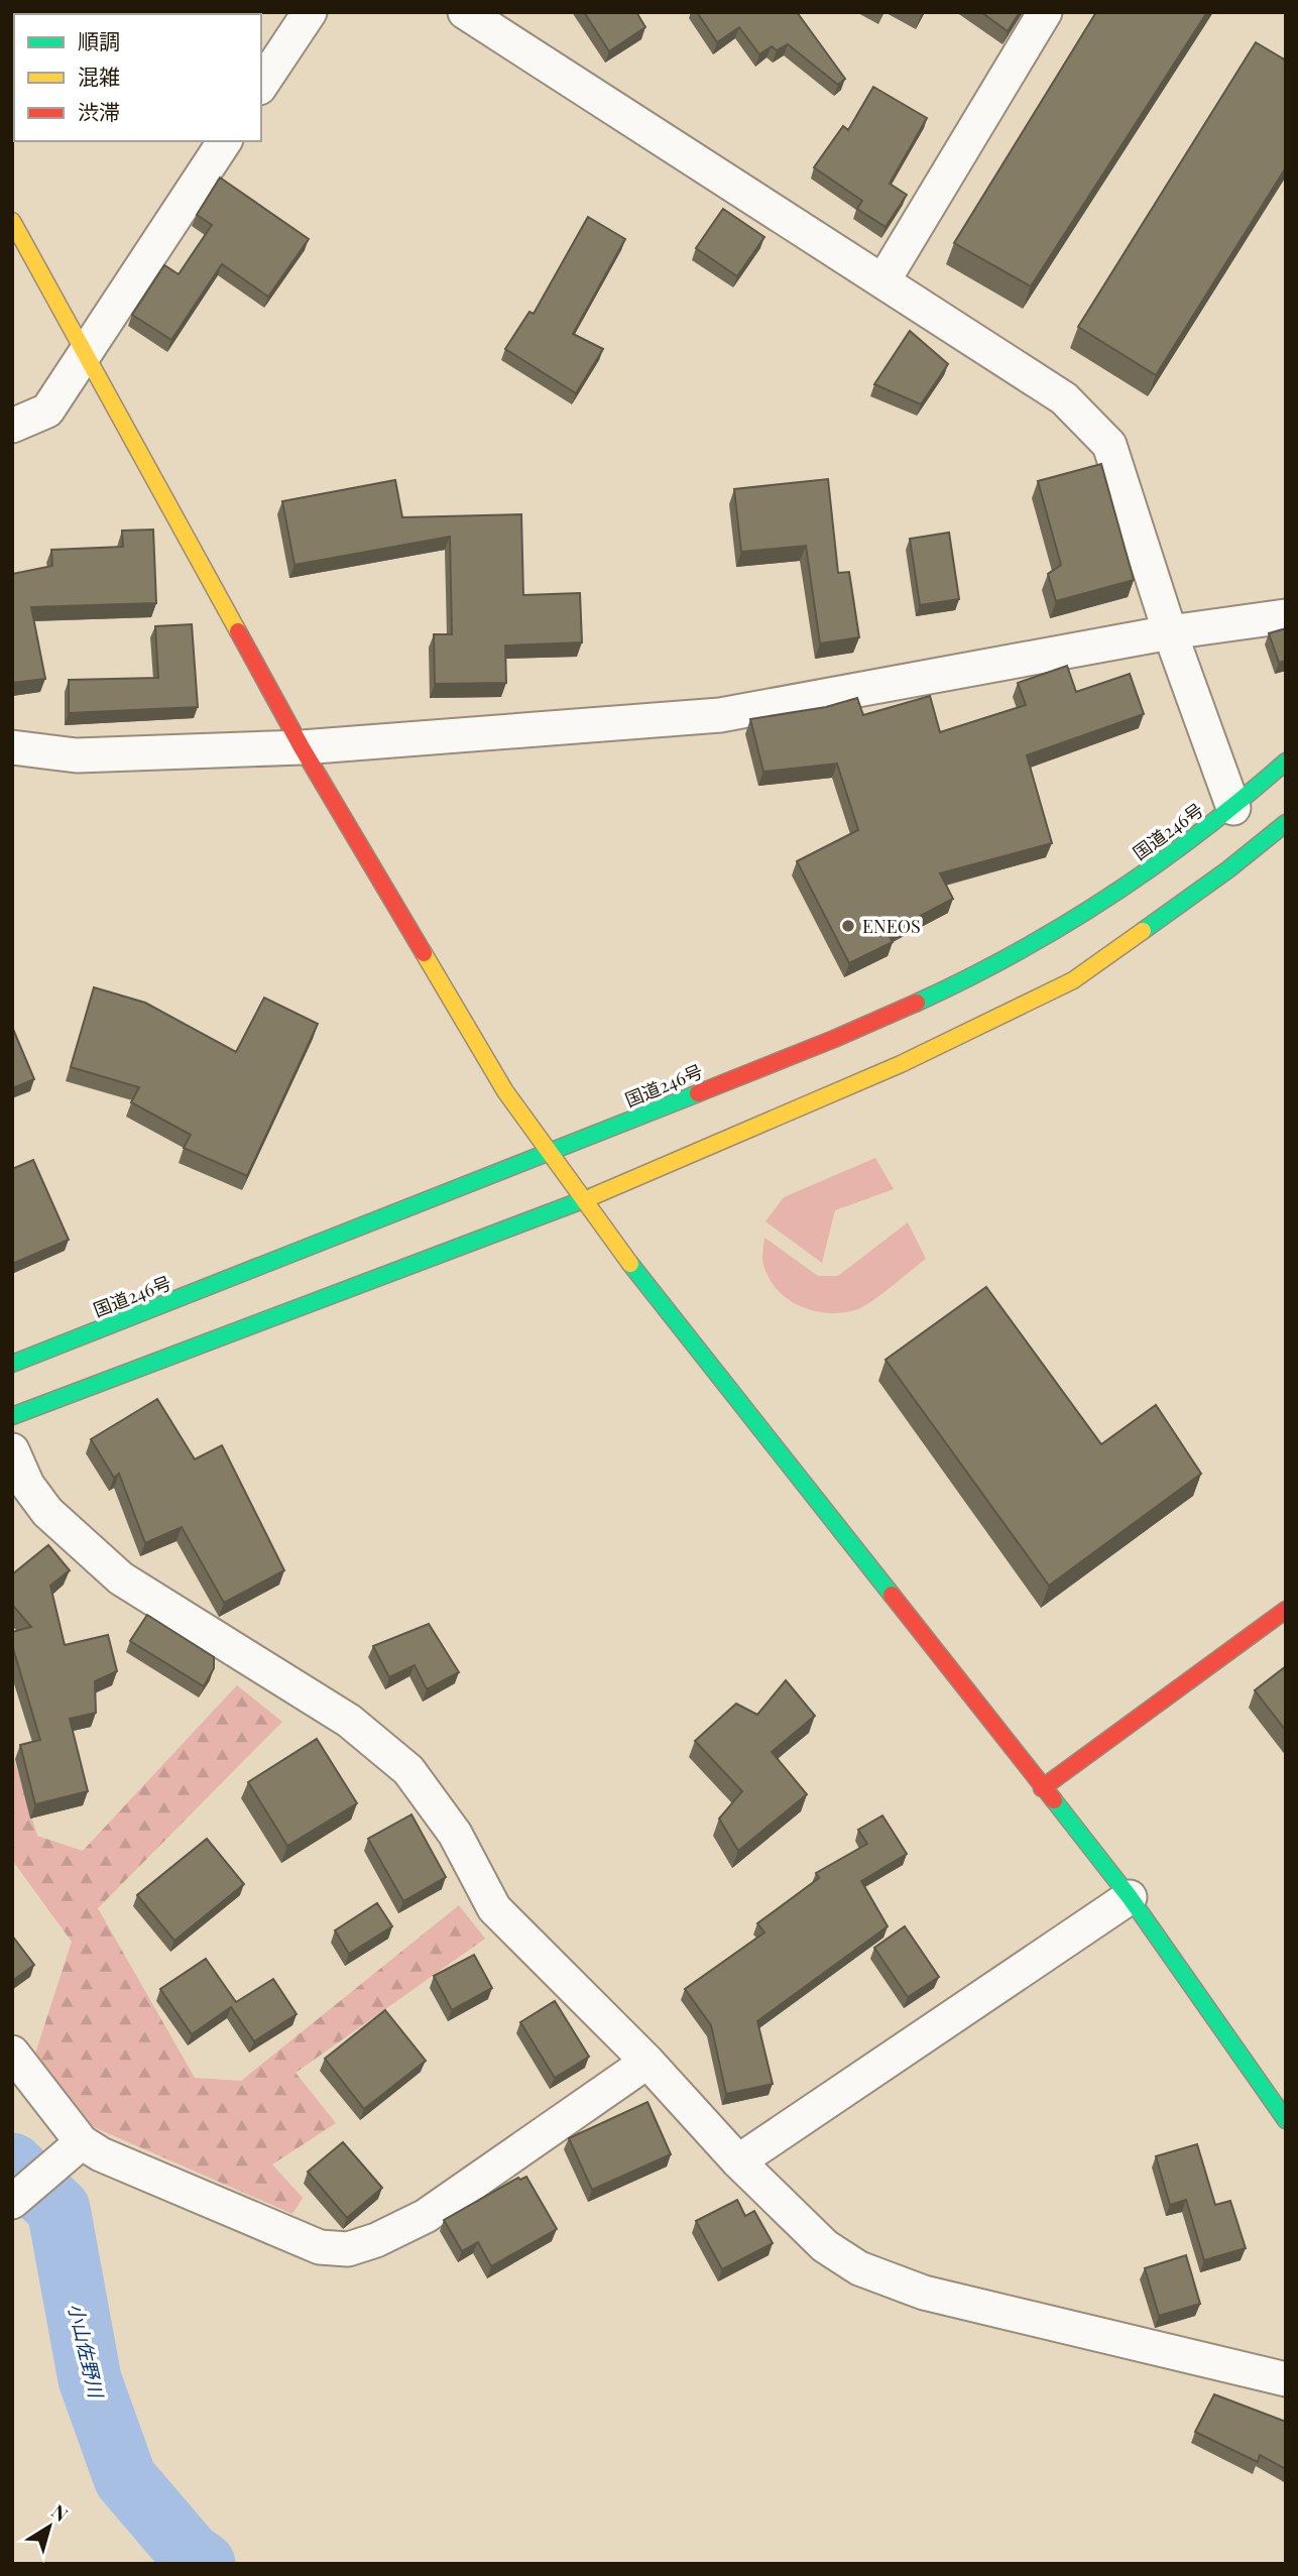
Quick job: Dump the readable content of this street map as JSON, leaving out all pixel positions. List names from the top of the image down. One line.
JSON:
{"streets":{"main road":["国道246号"]},"water":["小山佐野川"],"places":["ENEOS"],"legend":["順調","混雑","渋滞"],"north":"top right"}
